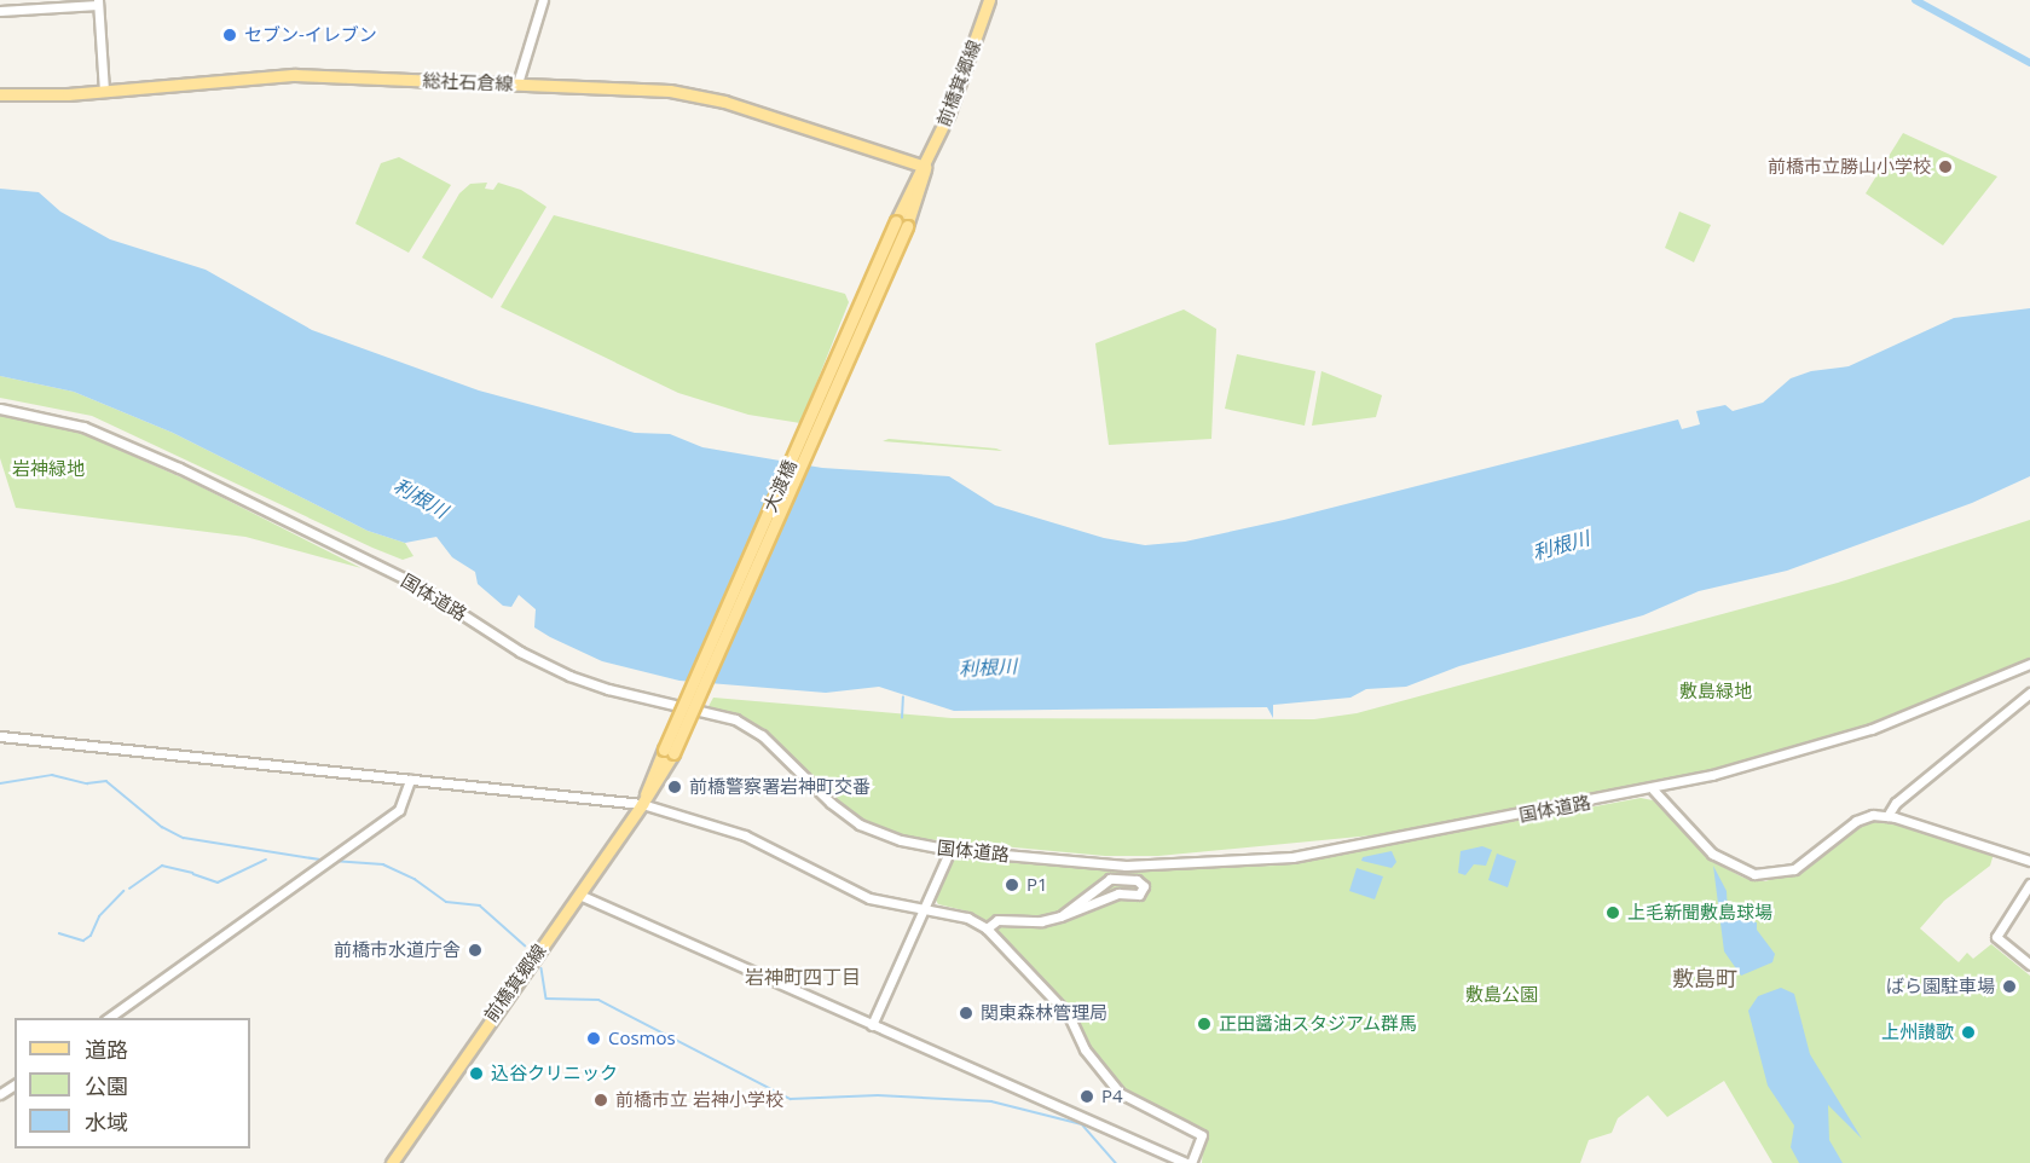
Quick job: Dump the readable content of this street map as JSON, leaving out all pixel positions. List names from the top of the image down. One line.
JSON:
{"streets":{"main road":["総社石倉線","前橋箕郷線","大渡橋"],"street":["国体道路"]},"crossings":[["総社石倉線","前橋箕郷線"],["前橋箕郷線","大渡橋"]],"districts":["岩神町四丁目","敷島町"],"water":["利根川"],"parks":["岩神緑地","敷島緑地","敷島公園"],"places":["セブン-イレブン","前橋市立勝山小学校","前橋警察署岩神町交番","P1","上毛新聞敷島球場","前橋市水道庁舎","ばら園駐車場","関東森林管理局","正田醤油スタジアム群馬","上州讃歌","Cosmos","込谷クリニック","P4","前橋市立 岩神小学校"],"legend":["道路","公園","水域"]}
